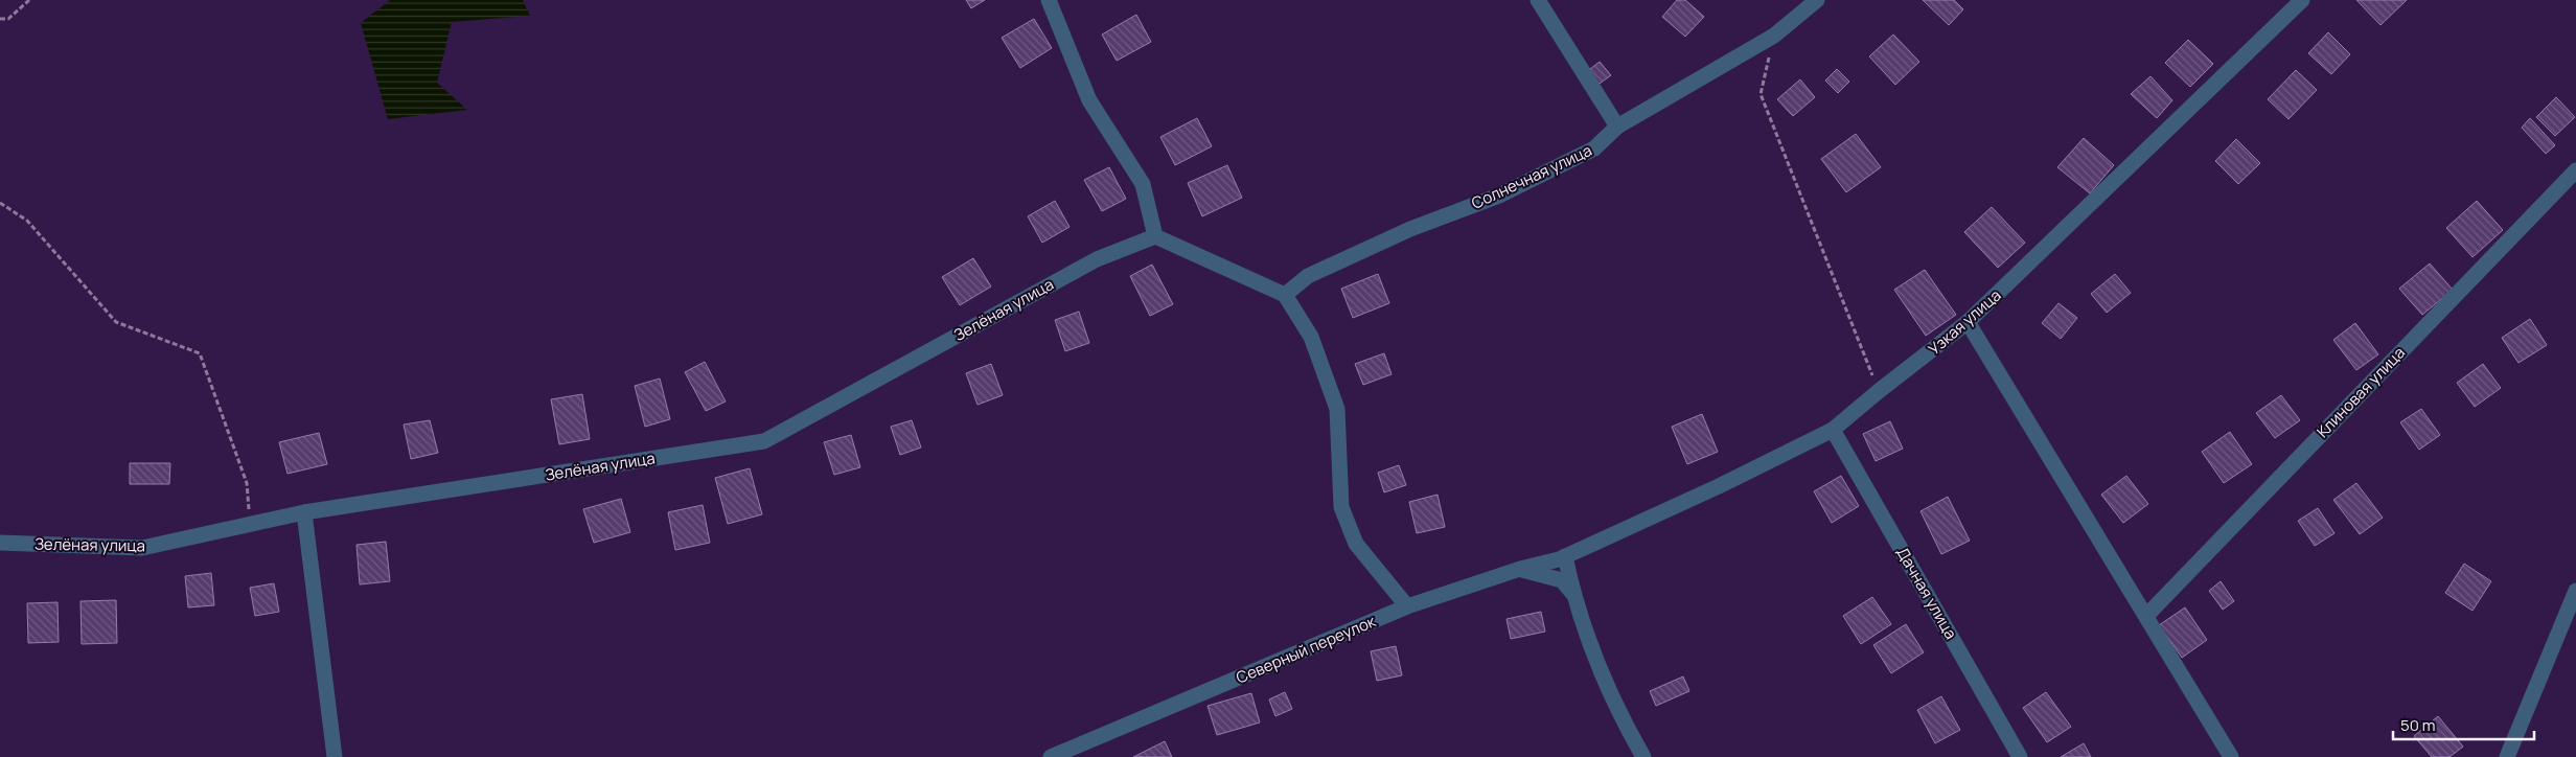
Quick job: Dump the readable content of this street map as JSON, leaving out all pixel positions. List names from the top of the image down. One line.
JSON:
{"streets":{"street":["Солнечная улица","Зелёная улица","Узкая улица","Клиновая улица","Дачная улица","Северный переулок"]},"crossings":[["Узкая улица","Дачная улица"],["Узкая улица","Северный переулок"]],"scale_bar":"50 m"}
